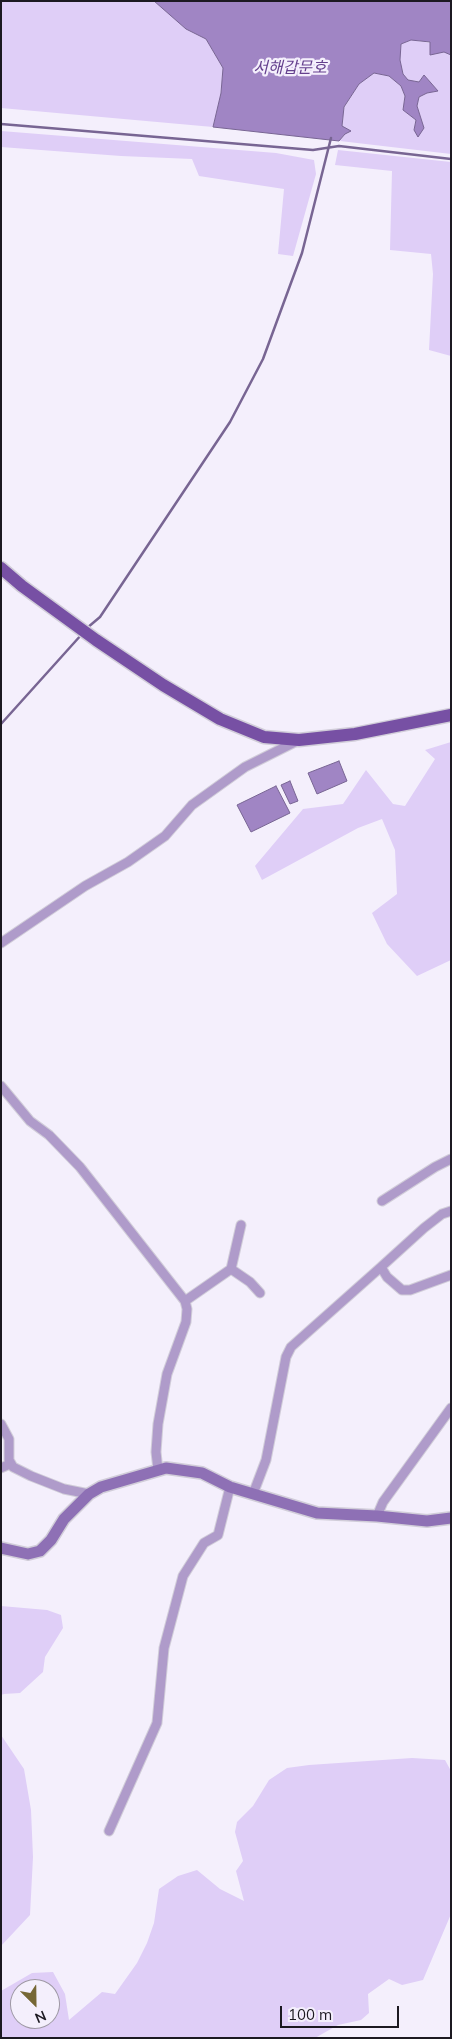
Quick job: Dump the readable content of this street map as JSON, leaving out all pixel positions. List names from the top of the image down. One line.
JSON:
{"water":["서해갑문호"],"scale_bar":"100 m","north":"bottom right"}
